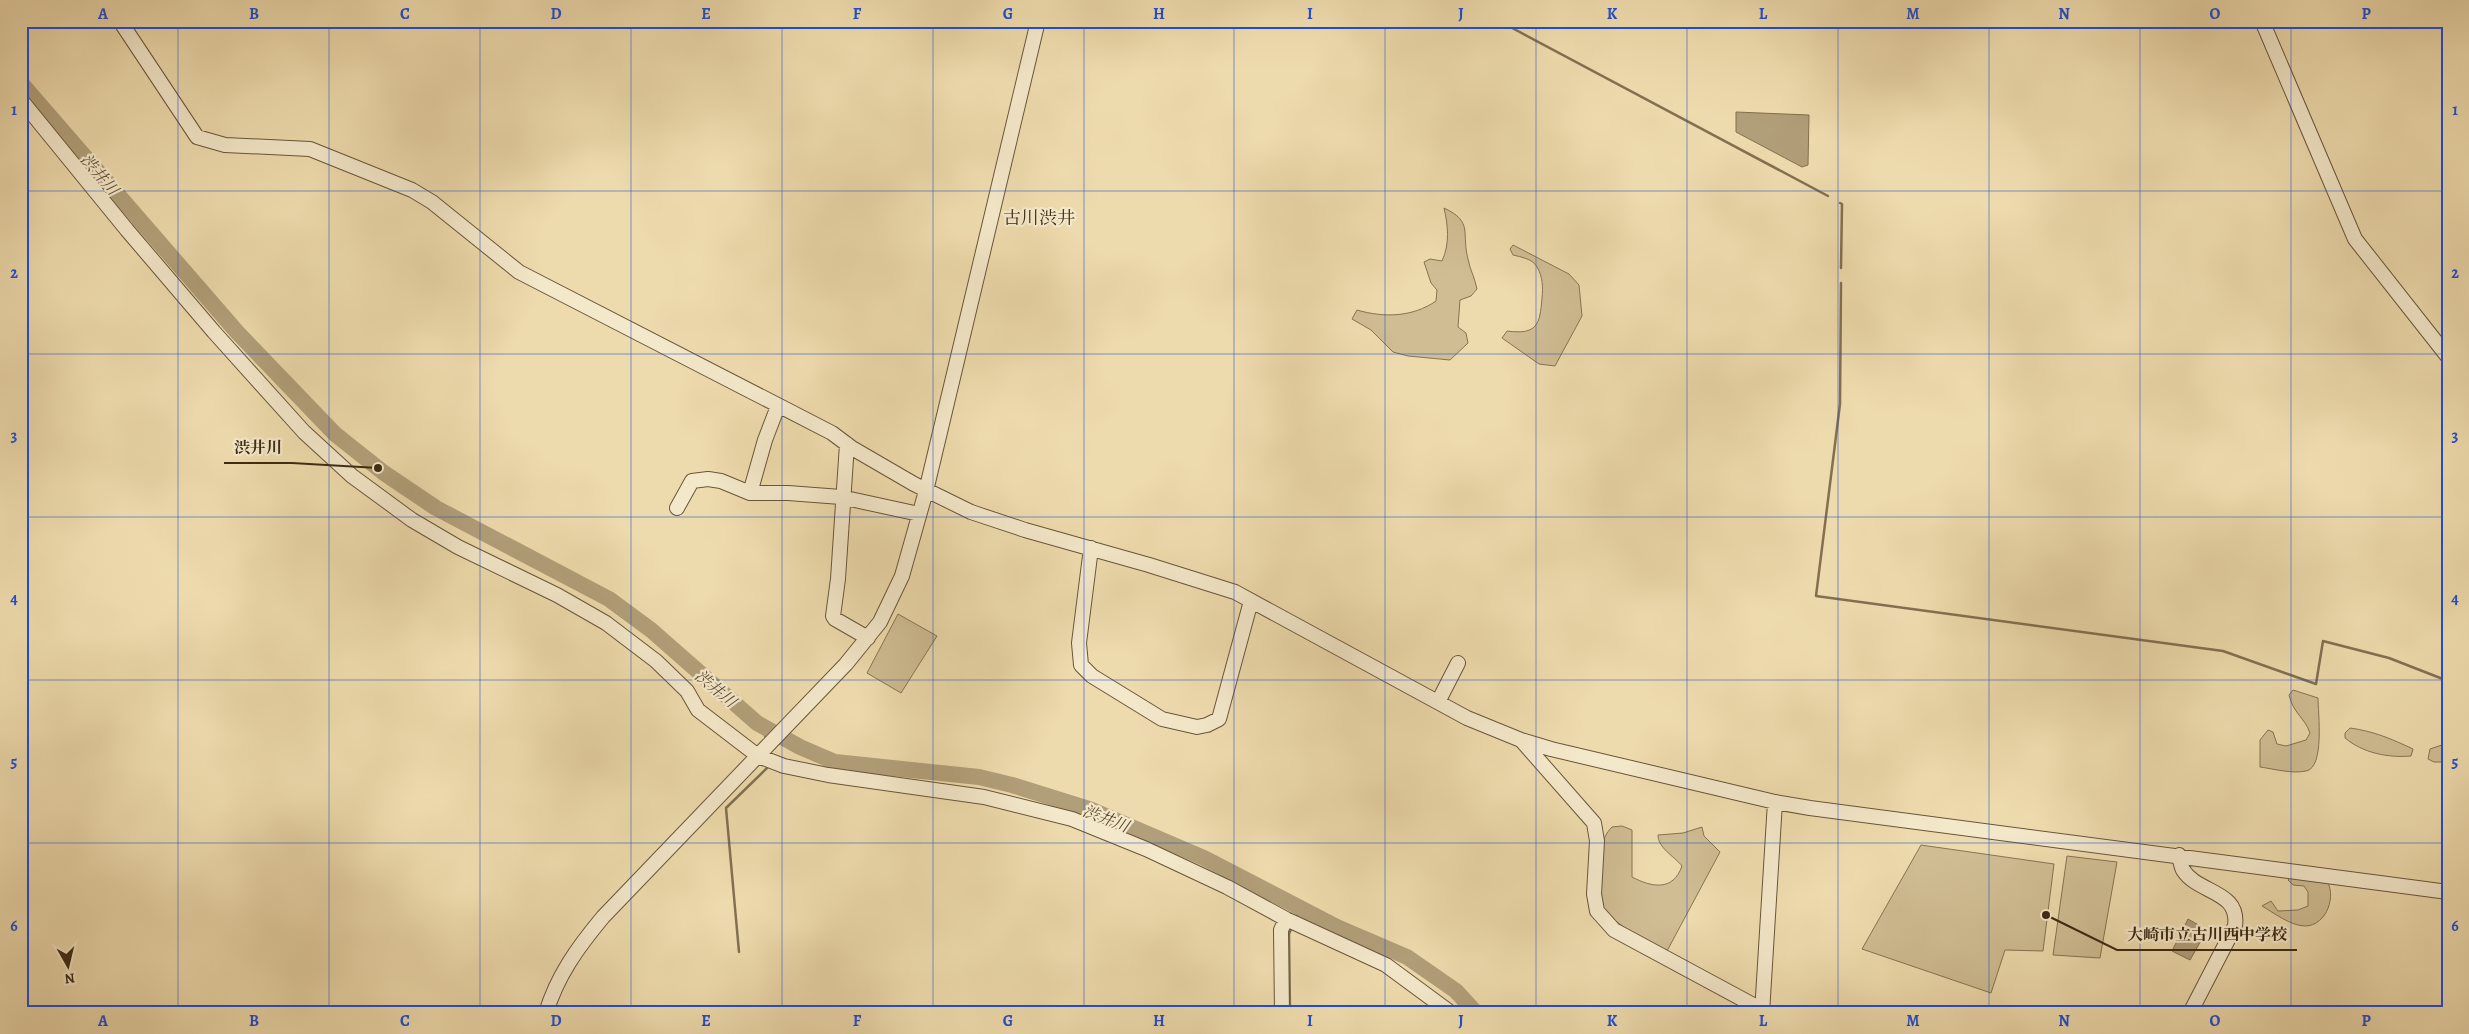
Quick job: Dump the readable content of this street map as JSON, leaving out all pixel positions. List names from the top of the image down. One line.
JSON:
{"districts":["古川渋井"],"water":["渋井川"],"places":["渋井川","大崎市立古川西中学校"],"north":"bottom","grid":{"columns":["A","B","C","D","E","F","G","H","I","J","K","L","M","N","O","P"],"rows":["1","2","3","4","5","6"]}}
